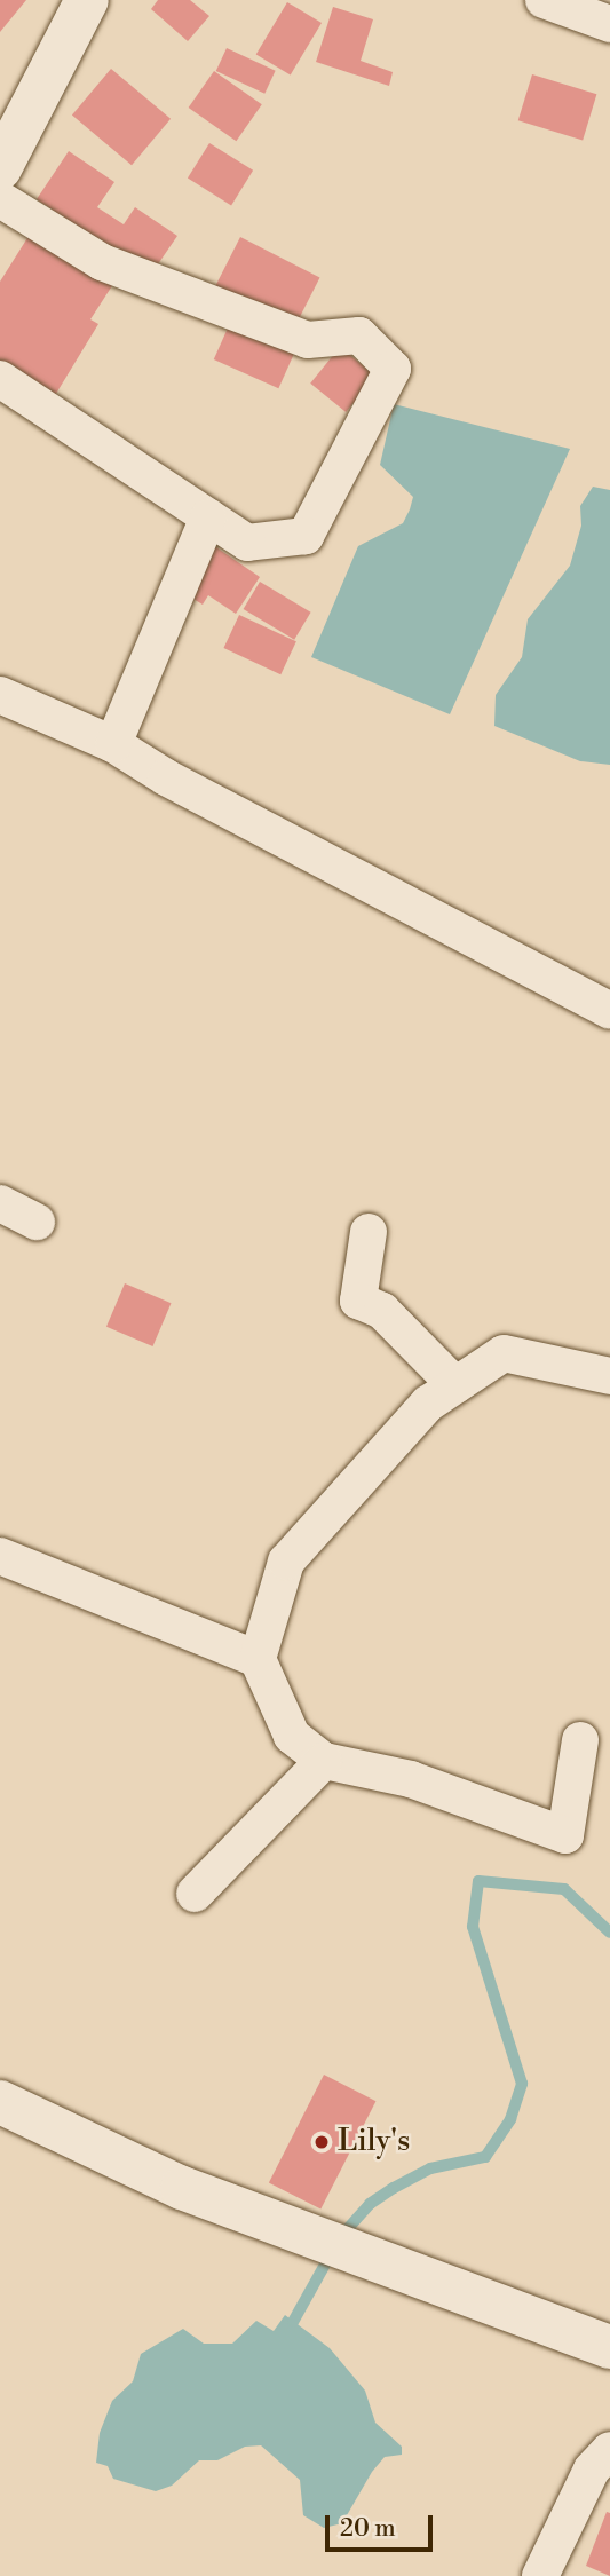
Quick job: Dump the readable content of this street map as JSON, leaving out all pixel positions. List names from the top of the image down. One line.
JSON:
{"places":["Lily's"],"scale_bar":"20 m"}
